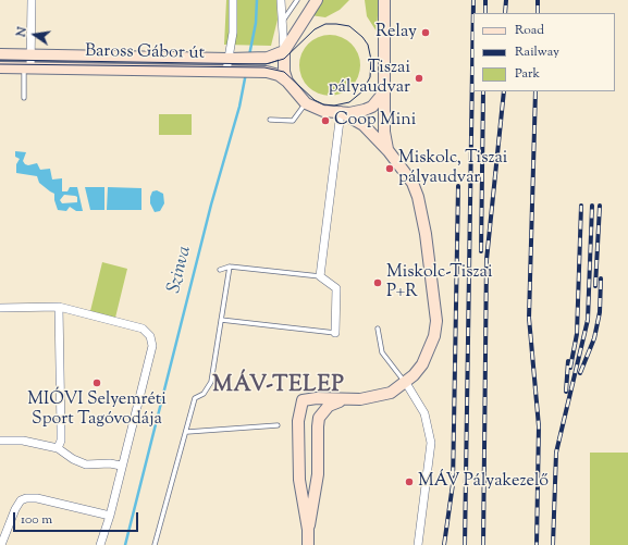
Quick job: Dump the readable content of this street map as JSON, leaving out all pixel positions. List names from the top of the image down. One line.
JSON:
{"streets":{"street":["Baross Gábor út"]},"districts":["MÁV-TELEP"],"water":["Szinva"],"places":["Relay","Tiszai pályaudvar","Coop Mini","Miskolc, Tiszai pályaudvar","Miskolc-Tiszai P+R","MIÓVI Selyemréti Sport Tagóvodája","MÁV Pályakezelő"],"legend":["Road","Railway","Park"],"scale_bar":"100 m","north":"left"}
